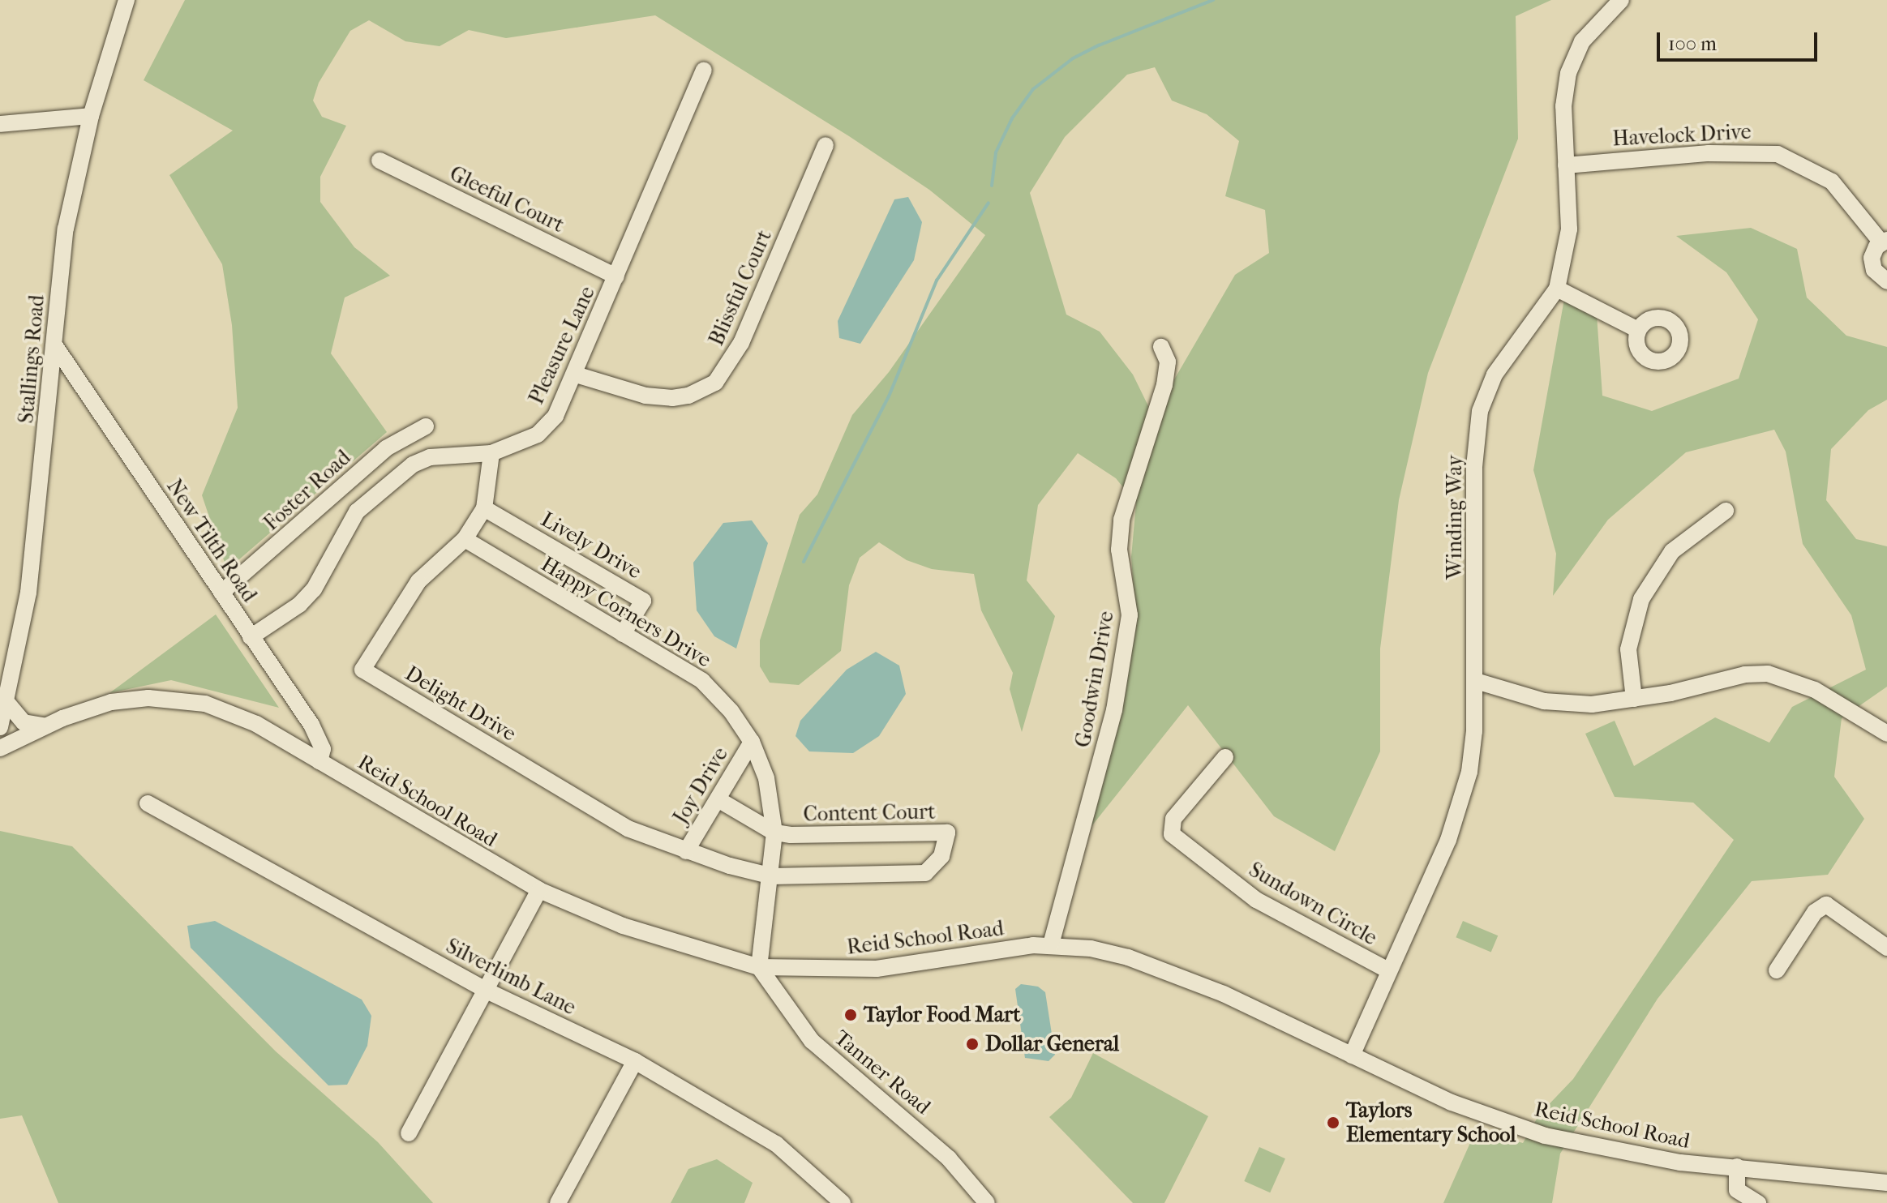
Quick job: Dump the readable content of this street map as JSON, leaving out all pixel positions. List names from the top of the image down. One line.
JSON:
{"streets":{"street":["Havelock Drive","Gleeful Court","Blissful Court","Pleasure Lane","Stallings Road","Foster Road","Winding Way","New Tilth Road","Lively Drive","Happy Corners Drive","Goodwin Drive","Delight Drive","Joy Drive","Reid School Road","Content Court","Sundown Circle","Silverlimb Lane","Tanner Road"]},"crossings":[["Havelock Drive","Winding Way"],["Gleeful Court","Pleasure Lane"],["Blissful Court","Pleasure Lane"],["Pleasure Lane","New Tilth Road"],["Pleasure Lane","Delight Drive"],["Stallings Road","New Tilth Road"],["Foster Road","New Tilth Road"],["Winding Way","Reid School Road"],["Winding Way","Sundown Circle"],["New Tilth Road","Reid School Road"],["Lively Drive","Happy Corners Drive"],["Lively Drive","Delight Drive"],["Happy Corners Drive","Delight Drive"],["Happy Corners Drive","Joy Drive"],["Happy Corners Drive","Reid School Road"],["Happy Corners Drive","Content Court"],["Happy Corners Drive","Tanner Road"],["Goodwin Drive","Reid School Road"],["Delight Drive","Joy Drive"],["Delight Drive","Content Court"],["Joy Drive","Content Court"],["Reid School Road","Tanner Road"]],"places":["Taylor Food Mart","Dollar General","Taylors Elementary School"],"scale_bar":"100 m"}
